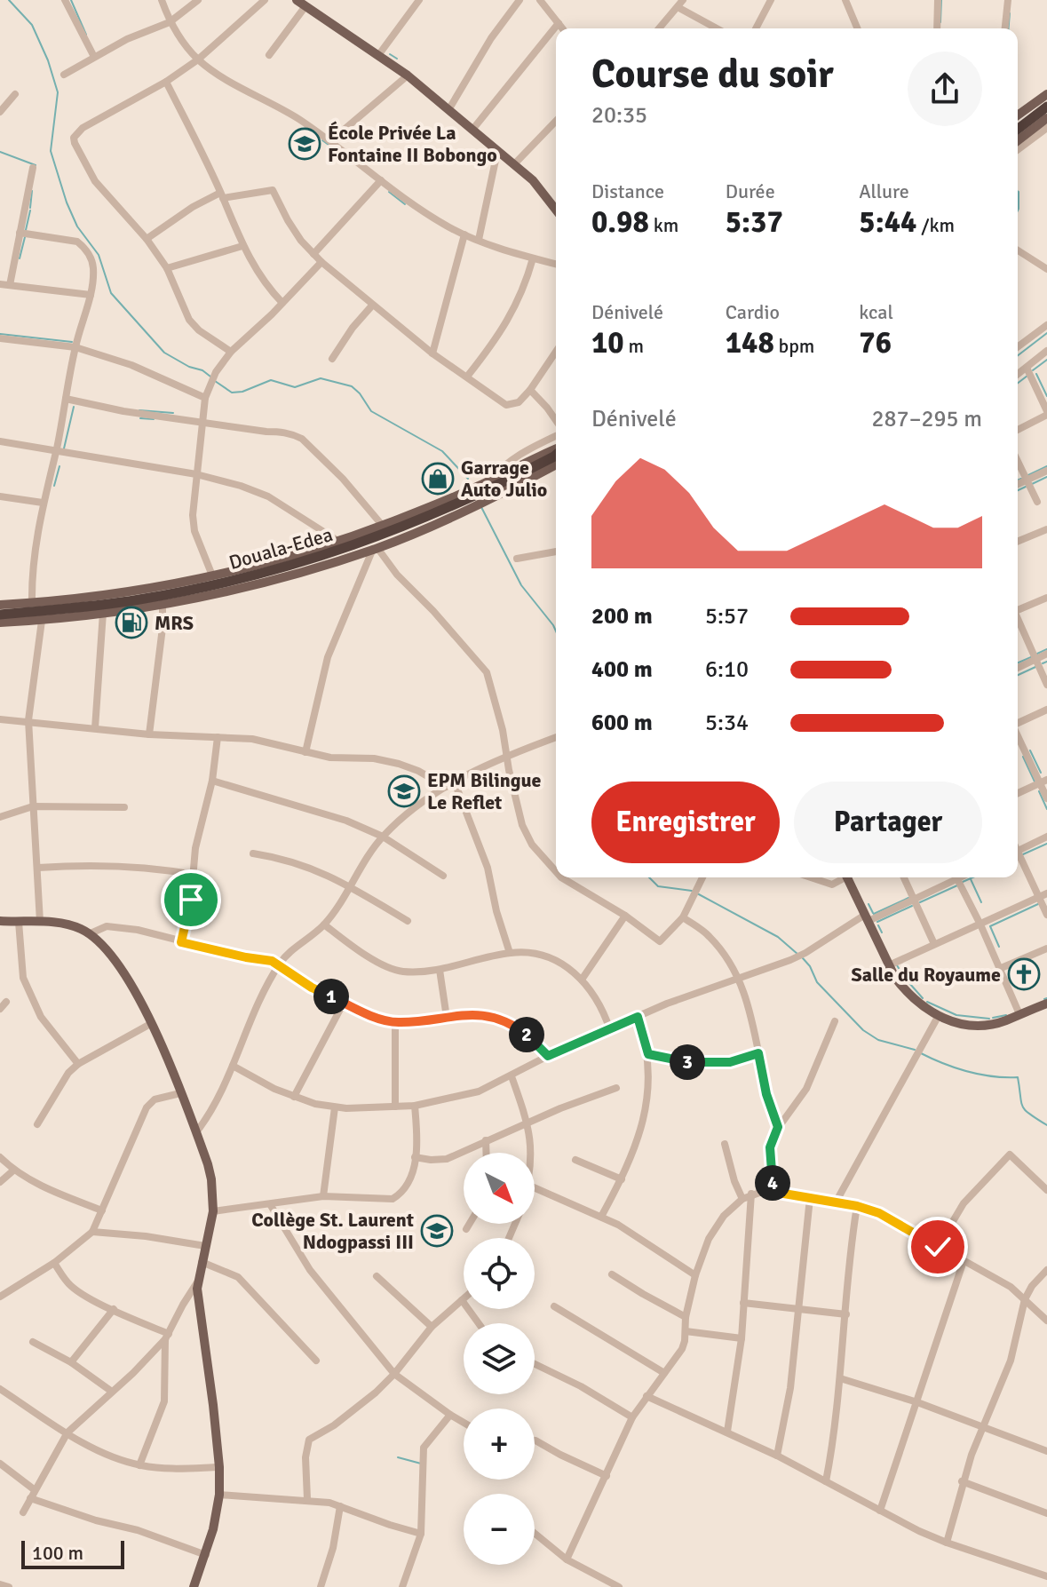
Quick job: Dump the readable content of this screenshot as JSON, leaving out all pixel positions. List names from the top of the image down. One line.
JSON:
{"streets":{"highway":["Douala-Edea"]},"places":{"school or university":["École Privée La Fontaine II Bobongo","EPM Bilingue Le Reflet","Collège St. Laurent Ndogpassi III"],"shop":["Garrage Auto Julio"],"fuel station":["MRS"],"church":["Salle du Royaume"]},"scale_bar":"100 m","north":"bottom right","page":{"heading":["Course du soir","20:35"],"stats":[["Distance","0.98 km"],["Durée","5:37"],["Allure","5:44 /km"],["Dénivelé","10 m"],["Cardio","148 bpm"],["kcal","76"]],"chart":["Dénivelé","287–295 m"],"list":[{"name":"200 m","note":"5:57"},{"name":"400 m","note":"6:10"},{"name":"600 m","note":"5:34"}],"buttons":["Enregistrer","Partager"],"pins":["1","2","3","4"],"map_buttons":["+","−"],"scale":"100 m"}}
